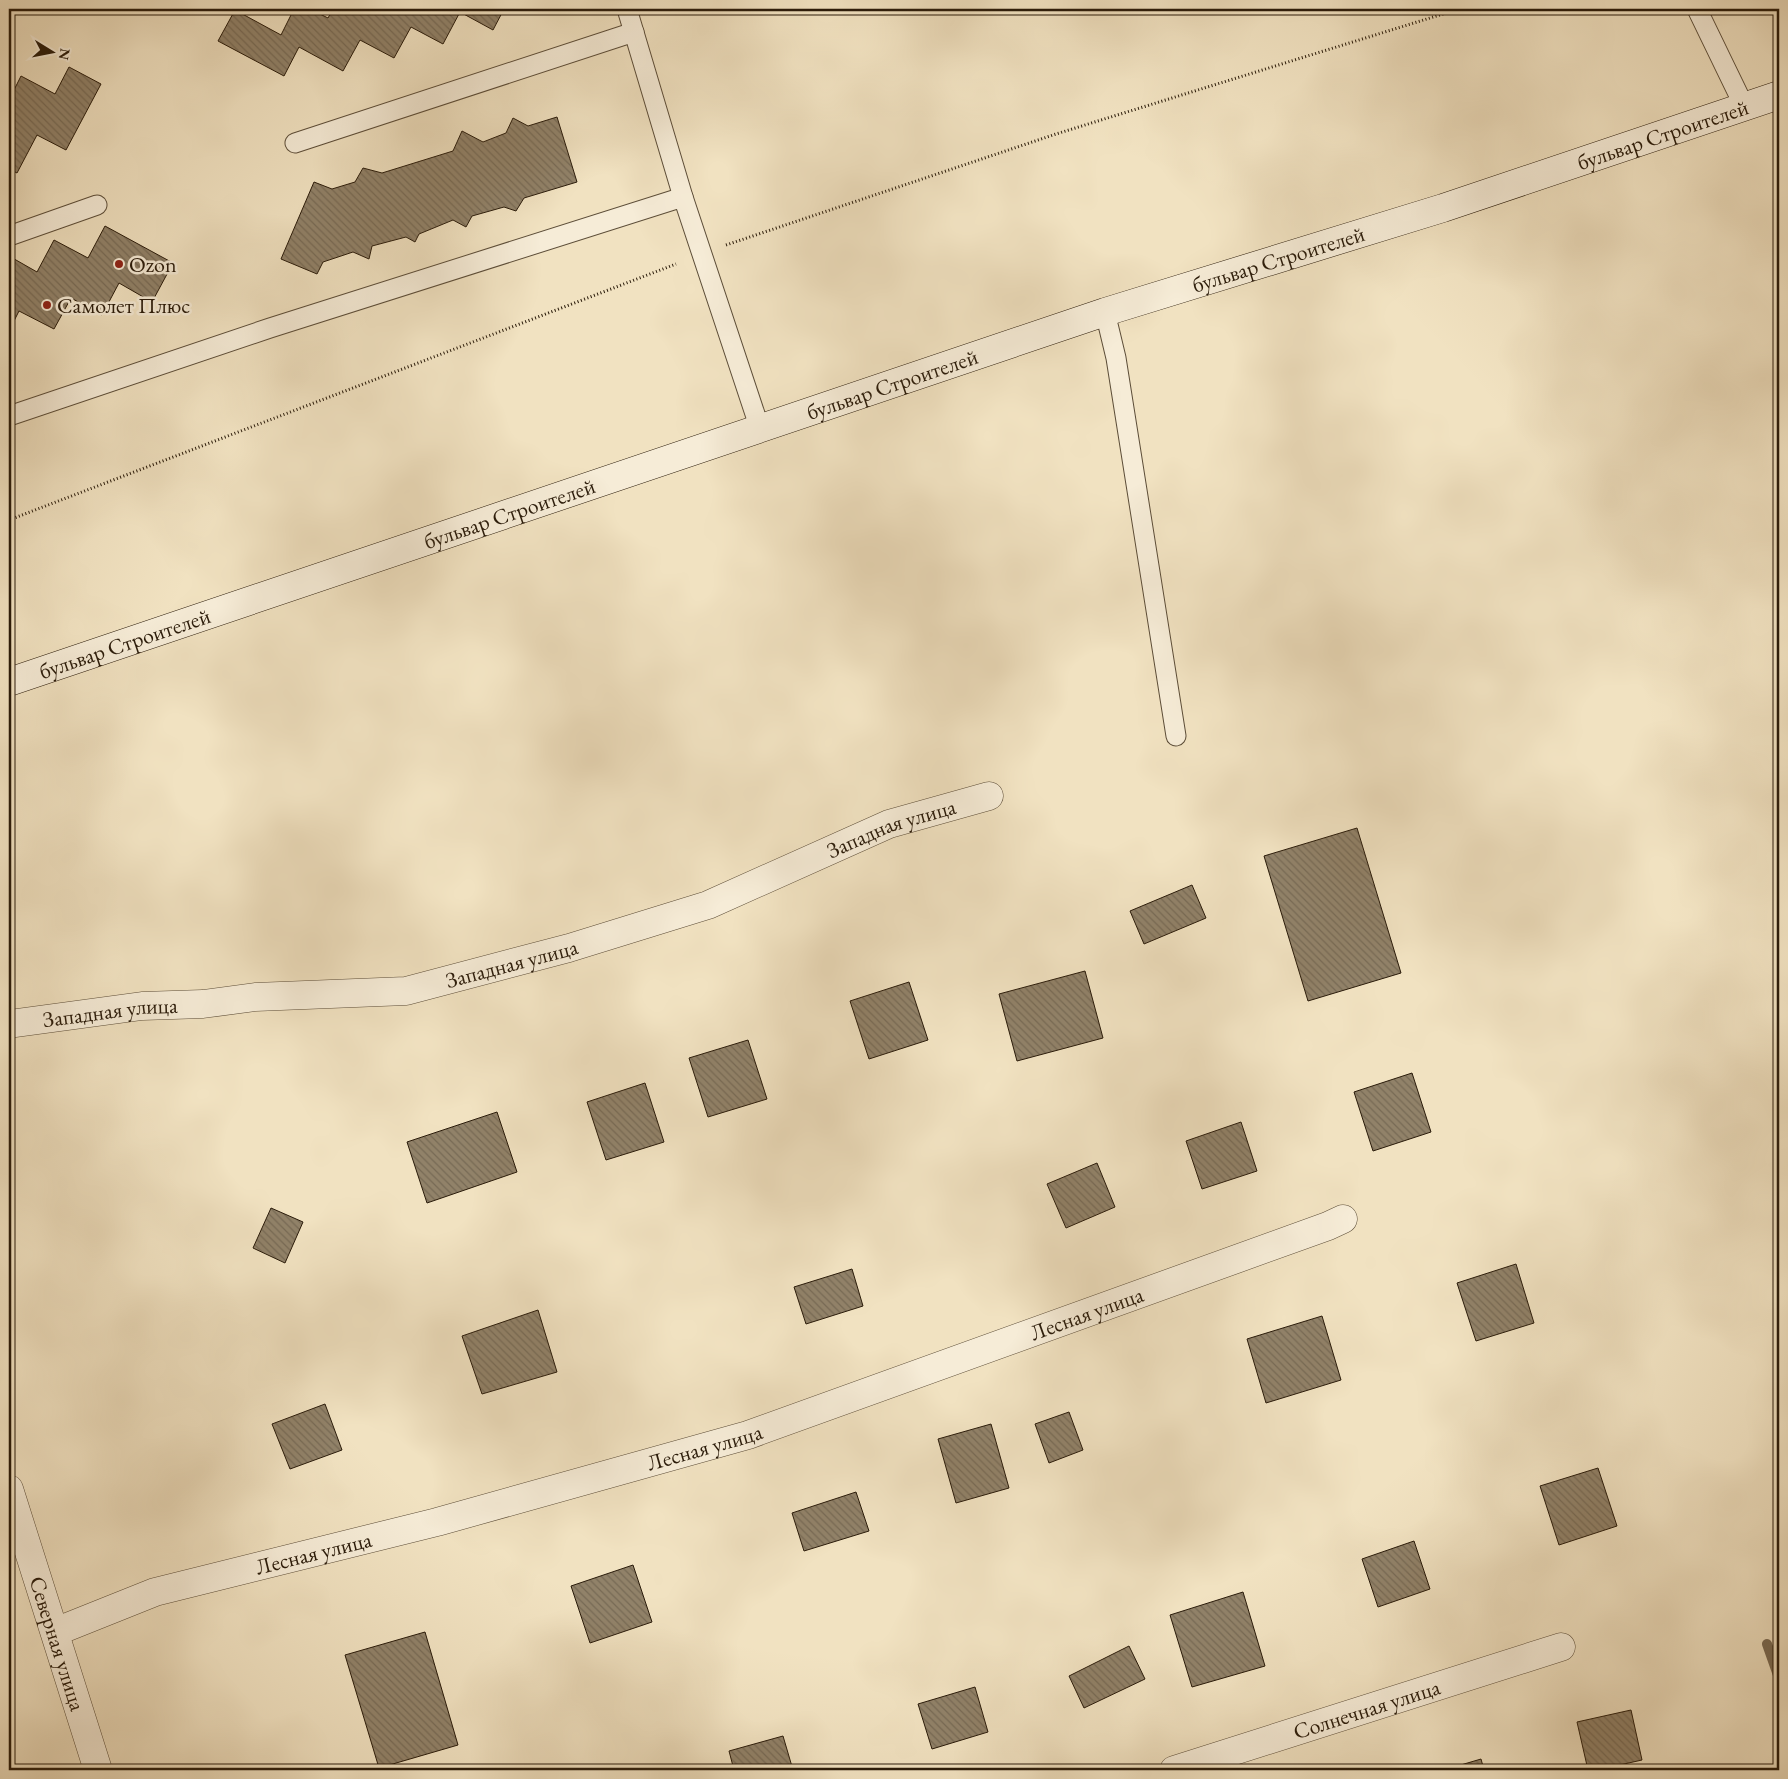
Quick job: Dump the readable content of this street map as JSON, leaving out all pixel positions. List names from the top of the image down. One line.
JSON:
{"streets":{"street":["бульвар Строителей","Западная улица","Лесная улица","Северная улица","Солнечная улица"]},"crossings":[["Лесная улица","Северная улица"]],"places":["Ozon","Самолет Плюс"],"north":"right"}
